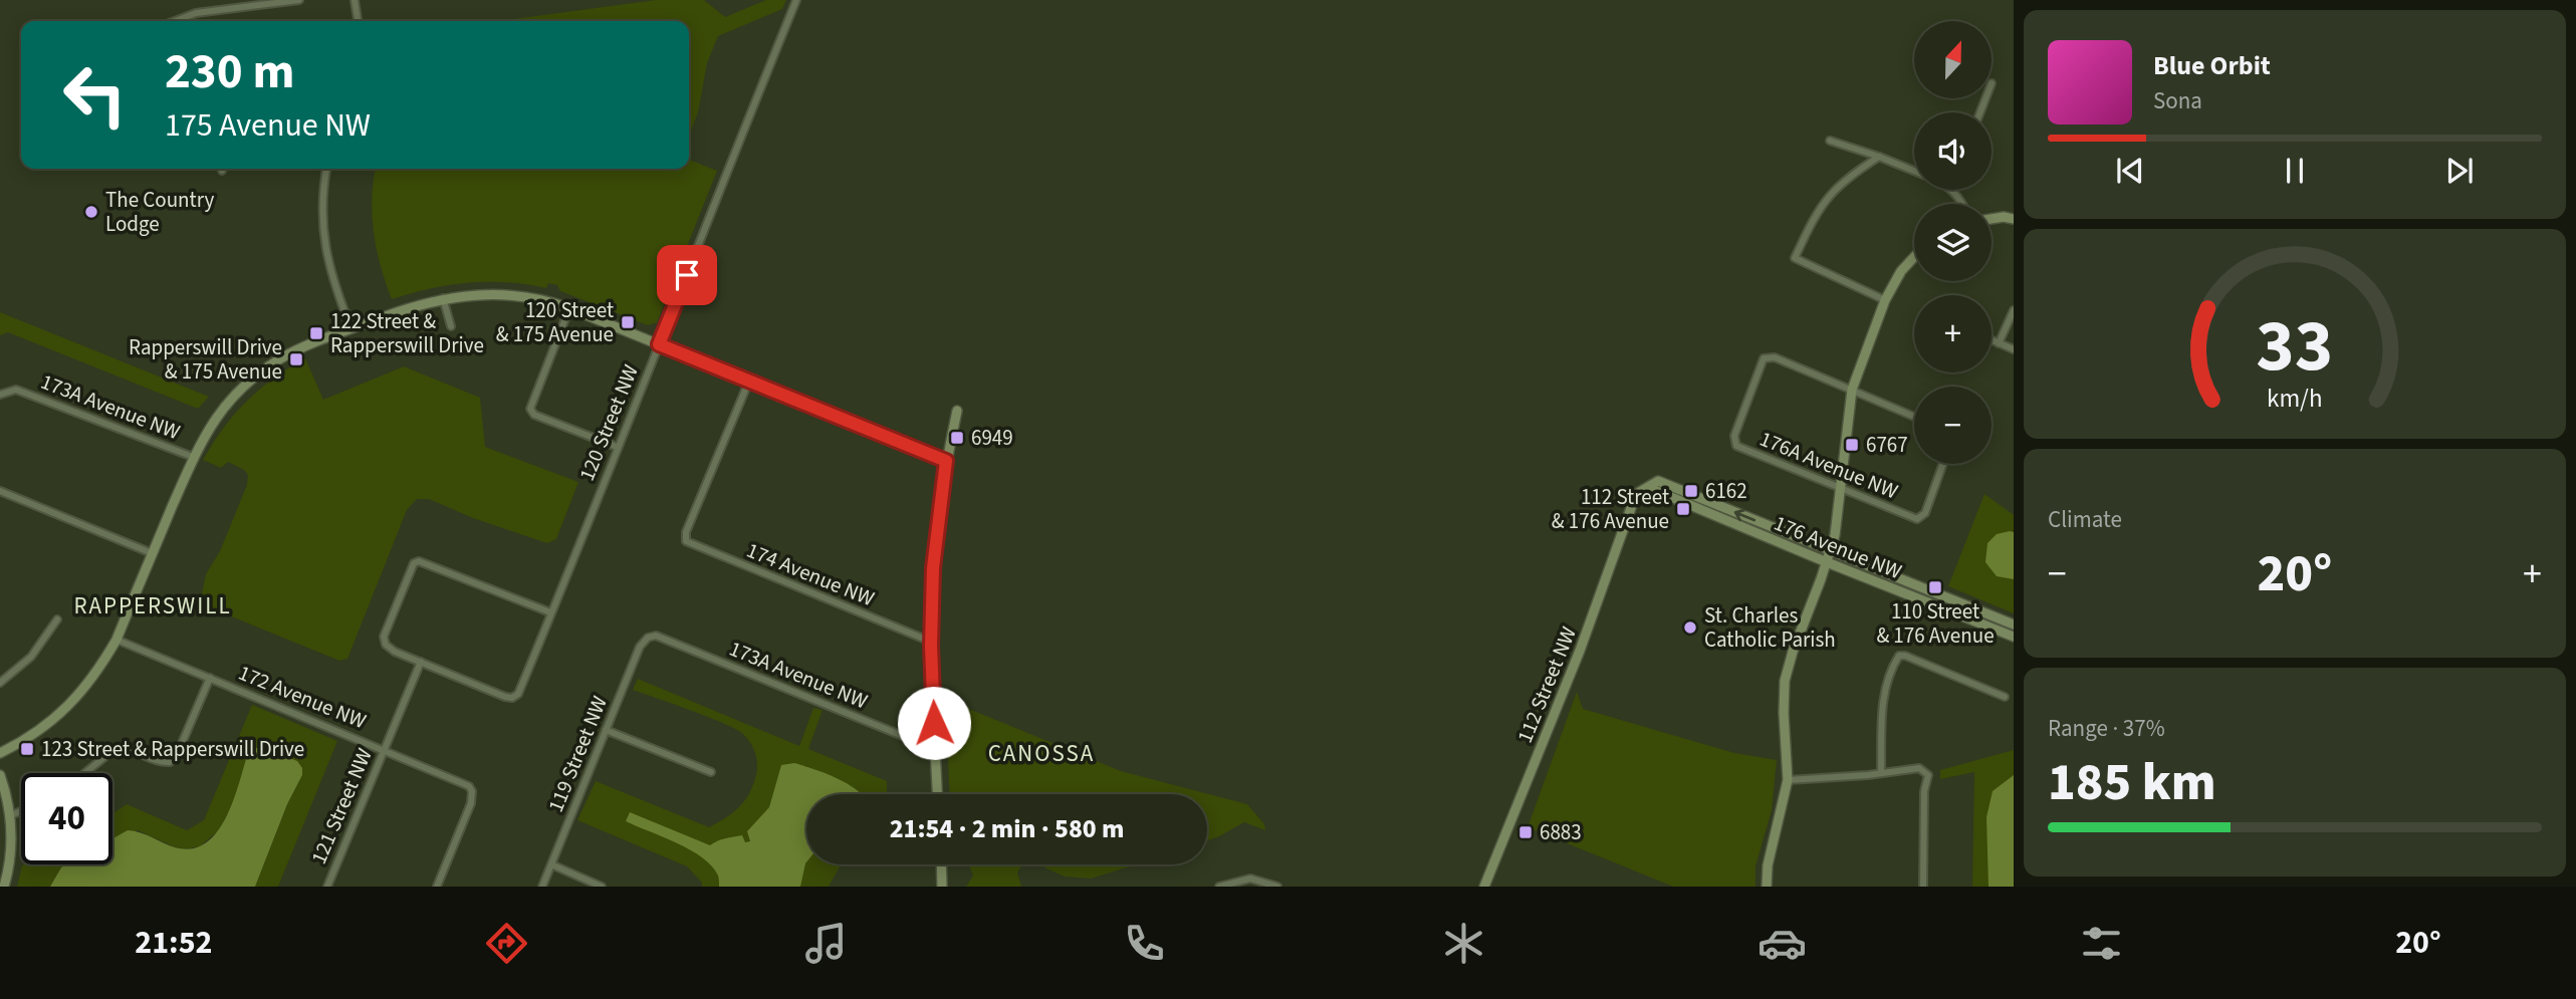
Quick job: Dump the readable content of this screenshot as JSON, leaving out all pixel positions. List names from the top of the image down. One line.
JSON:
{"streets":{"street":["173A Avenue NW","120 Street NW","176A Avenue NW","176 Avenue NW","174 Avenue NW","112 Street NW","172 Avenue NW","119 Street NW","121 Street NW"]},"crossings":[["173A Avenue NW","119 Street NW"],["120 Street NW","121 Street NW"],["176 Avenue NW","112 Street NW"],["172 Avenue NW","121 Street NW"]],"districts":["RAPPERSWILL","CANOSSA"],"places":{"other":["The Country Lodge","St. Charles Catholic Parish"],"transit":["120 Street & 175 Avenue","122 Street & Rapperswill Drive","Rapperswill Drive & 175 Avenue","6949","6767","6162","112 Street & 176 Avenue","110 Street & 176 Avenue","123 Street & Rapperswill Drive","6883"]},"north":"top","page":{"map_buttons":["+","−"],"turn":["230 m","175 Avenue NW"],"song":["Blue Orbit","Sona"],"tile":["Climate",["Range · 37%","185 km"]],"heat":["−","20°","+"],"limit":"40","trip":"21:54 · 2 min · 580 m","tabs":["21:52","20°"],"gauge":["33","km/h"]}}
